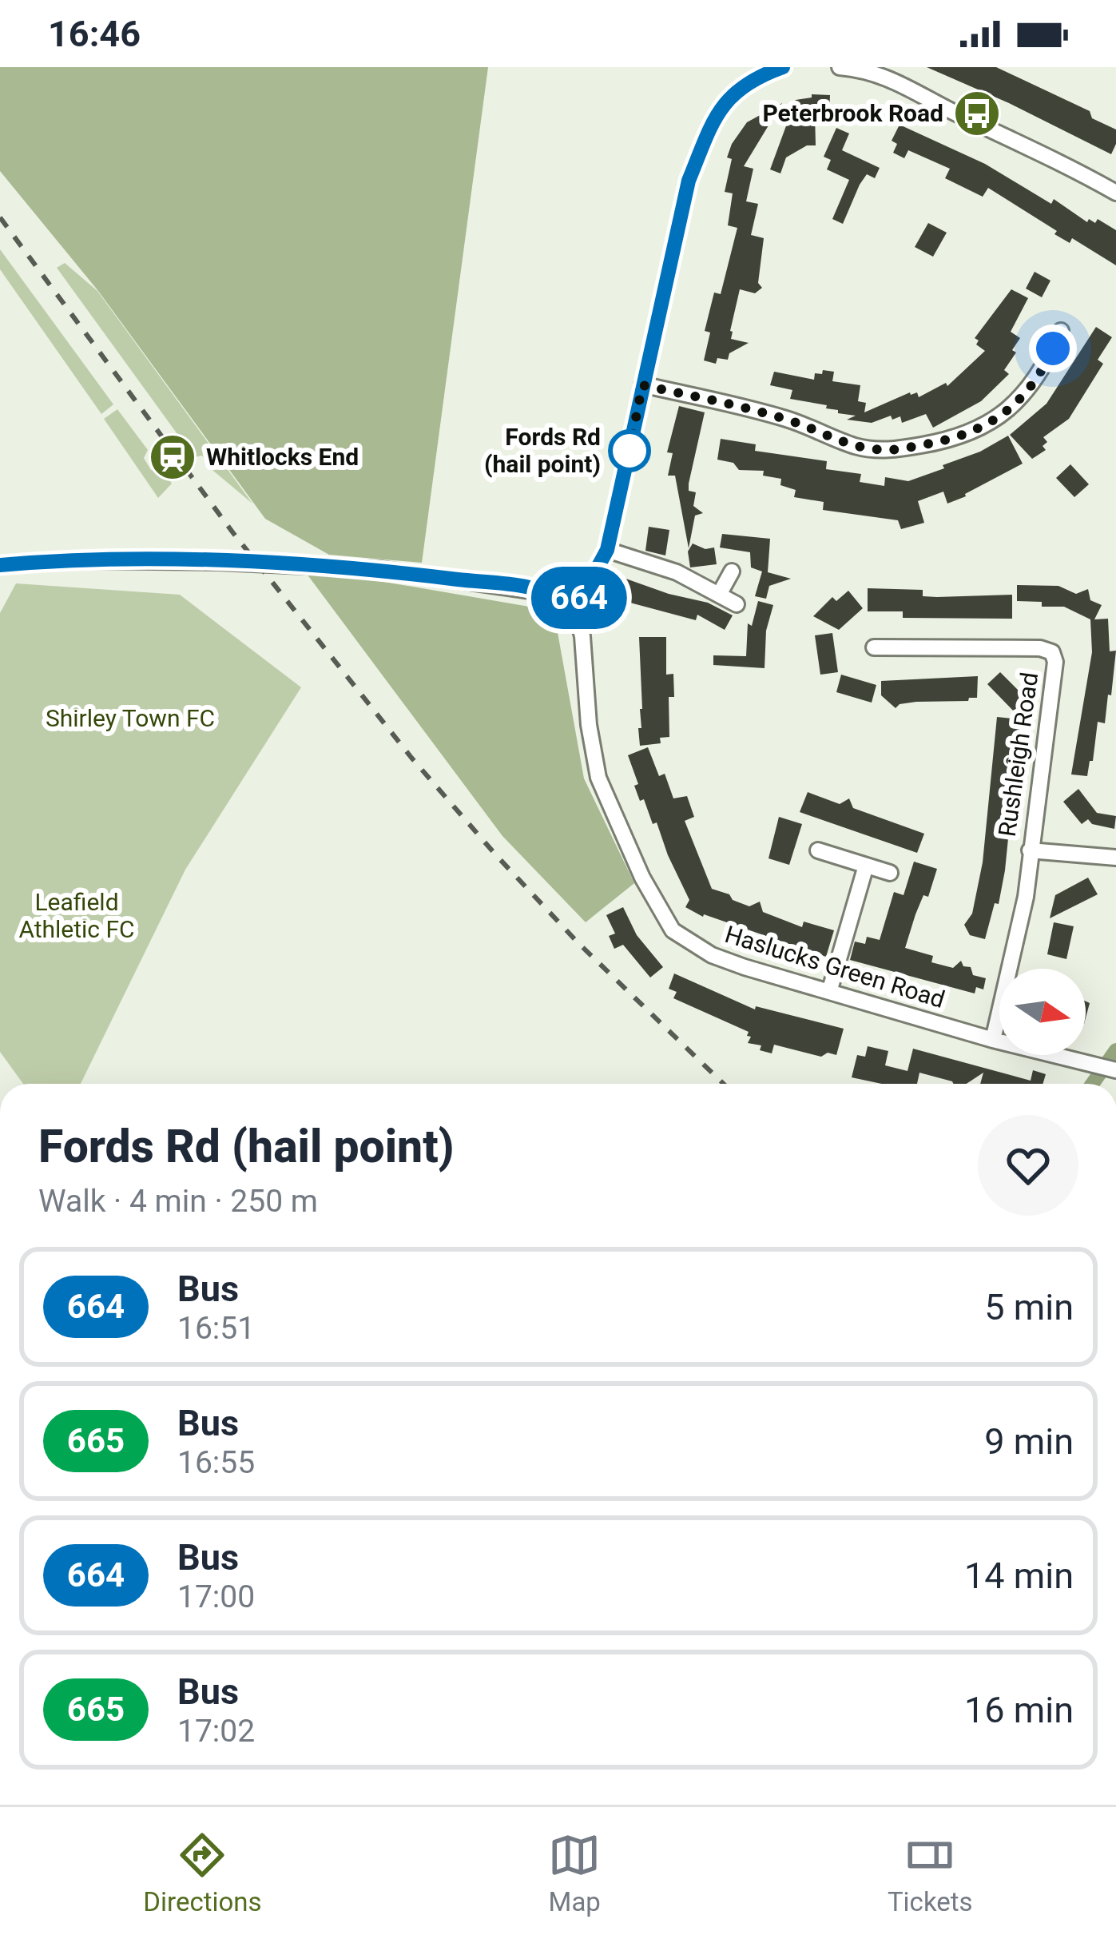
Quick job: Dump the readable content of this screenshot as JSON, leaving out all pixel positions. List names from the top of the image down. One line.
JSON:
{"streets":{"street":["Rushleigh Road","Haslucks Green Road"]},"crossings":[["Rushleigh Road","Haslucks Green Road"]],"parks":["Shirley Town FC","Leafield Athletic FC"],"places":{"bus stop":["Peterbrook Road"],"other":["Fords Rd (hail point)"],"station":["Whitlocks End"]},"lines":["bus line 664"],"north":"right","page":{"status":"16:46","on_map":"664","heading":["Fords Rd (hail point)","Walk · 4 min · 250 m"],"list":[{"mark":"664","name":"Bus","note":"16:51","value":"5 min"},{"mark":"665","name":"Bus","note":"16:55","value":"9 min"},{"mark":"664","name":"Bus","note":"17:00","value":"14 min"},{"mark":"665","name":"Bus","note":"17:02","value":"16 min"}],"tabs":["Directions","Map","Tickets"]}}
